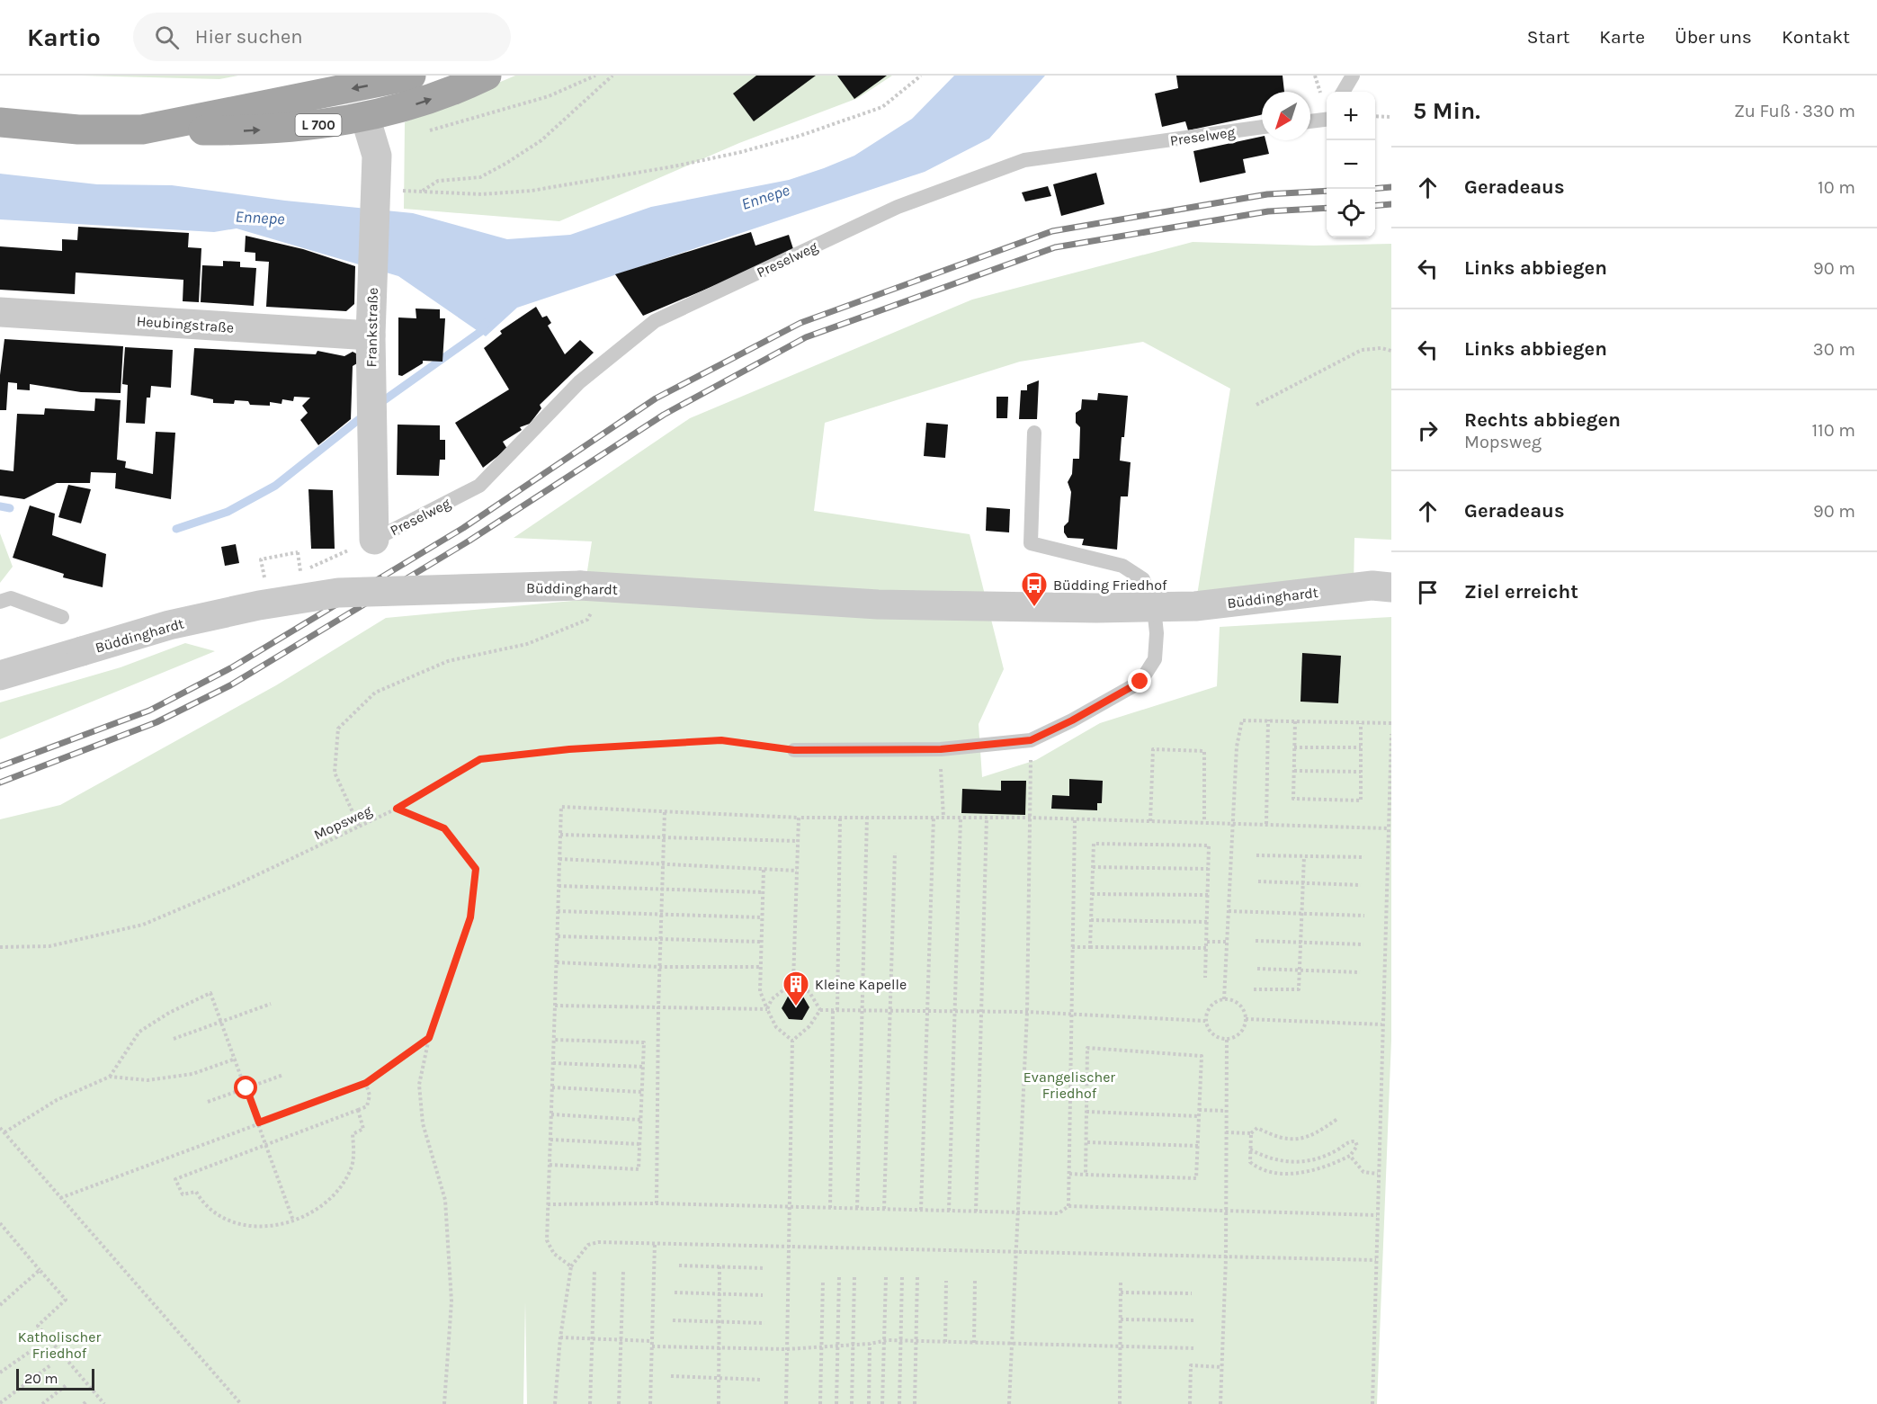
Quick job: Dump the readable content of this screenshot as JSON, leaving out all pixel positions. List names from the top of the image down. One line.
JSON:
{"streets":{"main road":["L 700"],"street":["Heubingstraße","Frankstraße","Büddinghardt"],"lane":["Preselweg"],"path":["Mopsweg"]},"crossings":[["L 700","Frankstraße"],["Preselweg","Frankstraße"],["Heubingstraße","Frankstraße"]],"water":["Ennepe"],"parks":["Evangelischer Friedhof","Katholischer Friedhof"],"places":{"bus stop":["Büdding Friedhof"],"building":["Kleine Kapelle"]},"scale_bar":"20 m","north":"bottom left","page":{"header":"Kartio","search":"Hier suchen","nav":["Start","Karte","Über uns","Kontakt"],"heading":["5 Min.","Zu Fuß · 330 m"],"map_buttons":["+","−"],"list":[["Geradeaus","10 m"],["Links abbiegen","90 m"],["Links abbiegen","30 m"],["Rechts abbiegen","Mopsweg","110 m"],["Geradeaus","90 m"],"Ziel erreicht"],"scale":"20 m"}}
